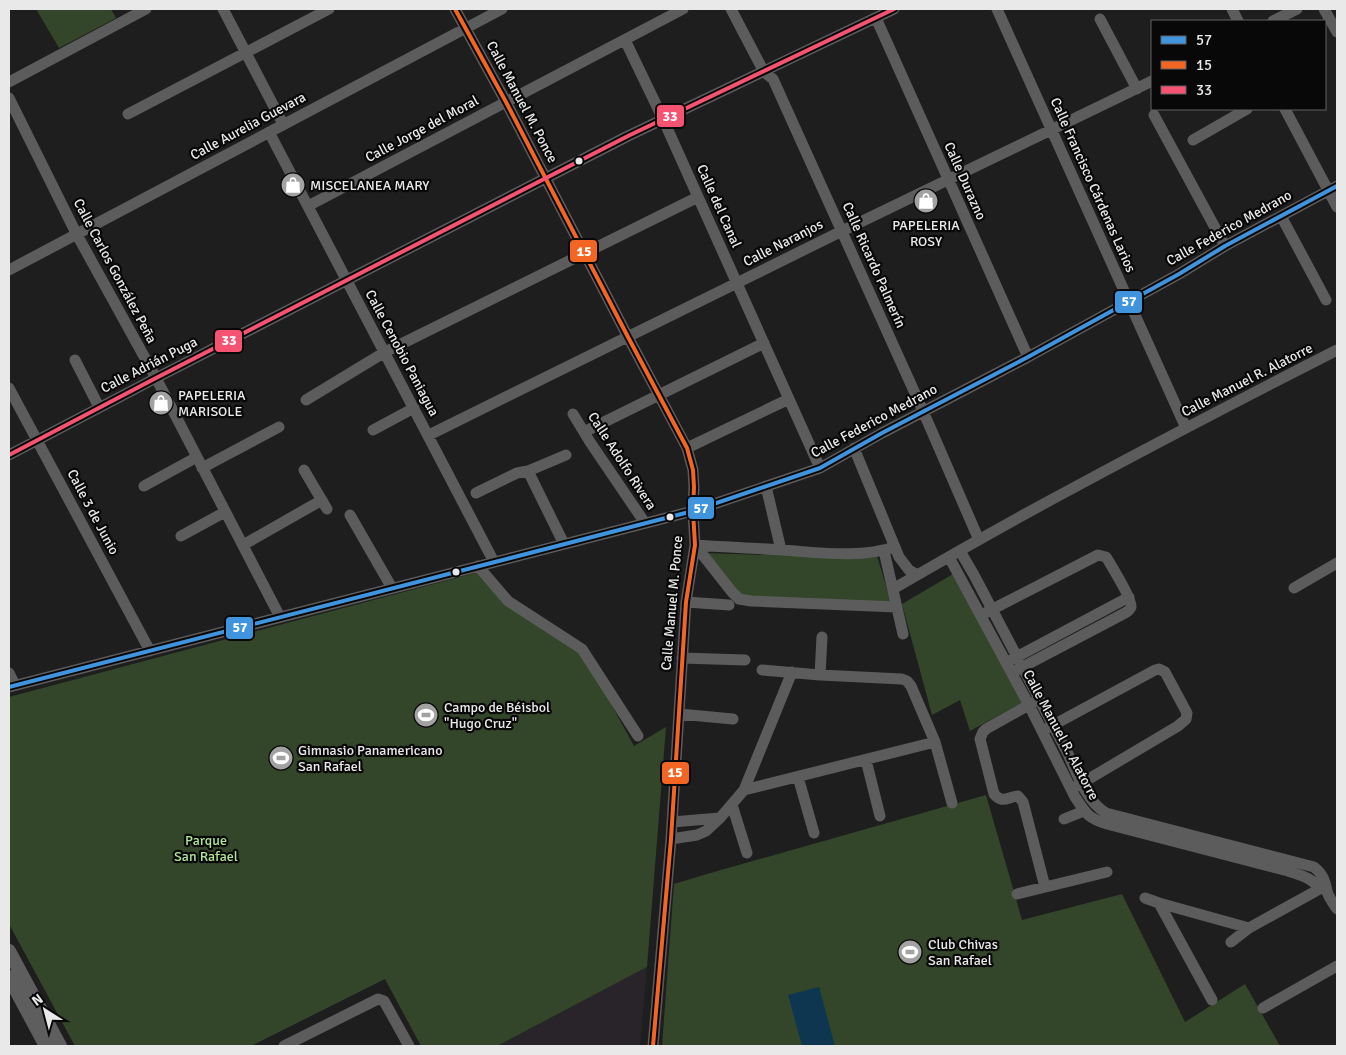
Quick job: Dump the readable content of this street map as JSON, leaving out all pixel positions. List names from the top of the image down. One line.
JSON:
{"streets":{"street":["Calle Manuel M. Ponce","Calle Aurelia Guevara","Calle Jorge del Moral","Calle Durazno","Calle Francisco Cárdenas Larios","Calle del Canal","Calle Federico Medrano","Calle Naranjos","Calle Ricardo Palmerín","Calle Carlos González Peña","Calle Cenobio Paniagua","Calle Adrián Puga","Calle Manuel R. Alatorre","Calle Adolfo Rivera","Calle 3 de Junio"]},"crossings":[["Calle Manuel M. Ponce","Calle Aurelia Guevara"],["Calle Manuel M. Ponce","Calle Jorge del Moral"],["Calle Manuel M. Ponce","Calle Federico Medrano"],["Calle Manuel M. Ponce","Calle Naranjos"],["Calle Manuel M. Ponce","Calle Adrián Puga"],["Calle Aurelia Guevara","Calle Carlos González Peña"],["Calle Aurelia Guevara","Calle Cenobio Paniagua"],["Calle Jorge del Moral","Calle del Canal"],["Calle Jorge del Moral","Calle Cenobio Paniagua"],["Calle Durazno","Calle Federico Medrano"],["Calle Durazno","Calle Naranjos"],["Calle Durazno","Calle Adrián Puga"],["Calle Francisco Cárdenas Larios","Calle Federico Medrano"],["Calle Francisco Cárdenas Larios","Calle Naranjos"],["Calle Francisco Cárdenas Larios","Calle Manuel R. Alatorre"],["Calle del Canal","Calle Federico Medrano"],["Calle del Canal","Calle Naranjos"],["Calle del Canal","Calle Adrián Puga"],["Calle Federico Medrano","Calle Ricardo Palmerín"],["Calle Federico Medrano","Calle Carlos González Peña"],["Calle Federico Medrano","Calle Cenobio Paniagua"],["Calle Federico Medrano","Calle Adolfo Rivera"],["Calle Federico Medrano","Calle 3 de Junio"],["Calle Naranjos","Calle Ricardo Palmerín"],["Calle Naranjos","Calle Cenobio Paniagua"],["Calle Ricardo Palmerín","Calle Adrián Puga"],["Calle Ricardo Palmerín","Calle Manuel R. Alatorre"],["Calle Carlos González Peña","Calle Adrián Puga"],["Calle Cenobio Paniagua","Calle Adrián Puga"],["Calle Adrián Puga","Calle 3 de Junio"]],"parks":["Parque San Rafael"],"places":{"shop":["MISCELANEA MARY","PAPELERIA ROSY","PAPELERIA MARISOLE"],"sports":["Campo de Béisbol \"Hugo Cruz\"","Gimnasio Panamericano San Rafael","Club Chivas San Rafael"]},"lines":["transit line 15","transit line 33","transit line 57"],"legend":["57","15","33"],"north":"top left"}
